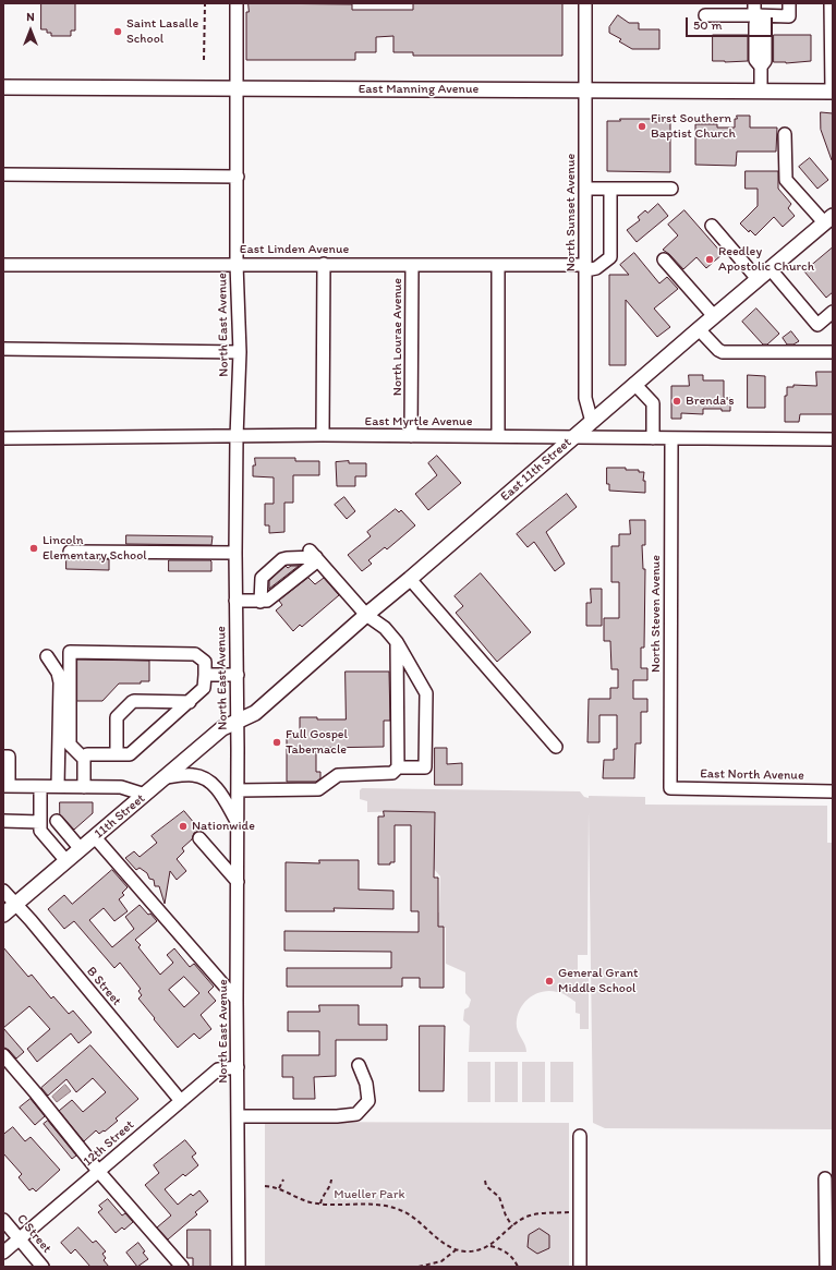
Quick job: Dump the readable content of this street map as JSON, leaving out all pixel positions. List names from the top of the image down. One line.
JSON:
{"streets":{"main road":["East Manning Avenue","East 11th Street","11th Street"],"street":["North Sunset Avenue","East Linden Avenue","North East Avenue","North Lourae Avenue","East Myrtle Avenue","North Steven Avenue","East North Avenue","B Street","12th Street","C Street"]},"crossings":[["East Manning Avenue","North Sunset Avenue"],["East Manning Avenue","North East Avenue"],["North Sunset Avenue","East Linden Avenue"],["North Sunset Avenue","East 11th Street"],["East Linden Avenue","North East Avenue"],["East Linden Avenue","North Lourae Avenue"],["North East Avenue","East Myrtle Avenue"],["North East Avenue","East 11th Street"],["North East Avenue","11th Street"],["North East Avenue","12th Street"],["North Lourae Avenue","East Myrtle Avenue"],["East Myrtle Avenue","East 11th Street"],["East Myrtle Avenue","North Steven Avenue"],["East 11th Street","11th Street"],["North Steven Avenue","East North Avenue"],["11th Street","B Street"],["B Street","12th Street"],["12th Street","C Street"]],"parks":["Mueller Park"],"places":["Saint Lasalle School","First Southern Baptist Church","Reedley Apostolic Church","Brenda's","Lincoln Elementary School","Full Gospel Tabernacle","Nationwide","General Grant Middle School"],"scale_bar":"50 m","north":"top"}
